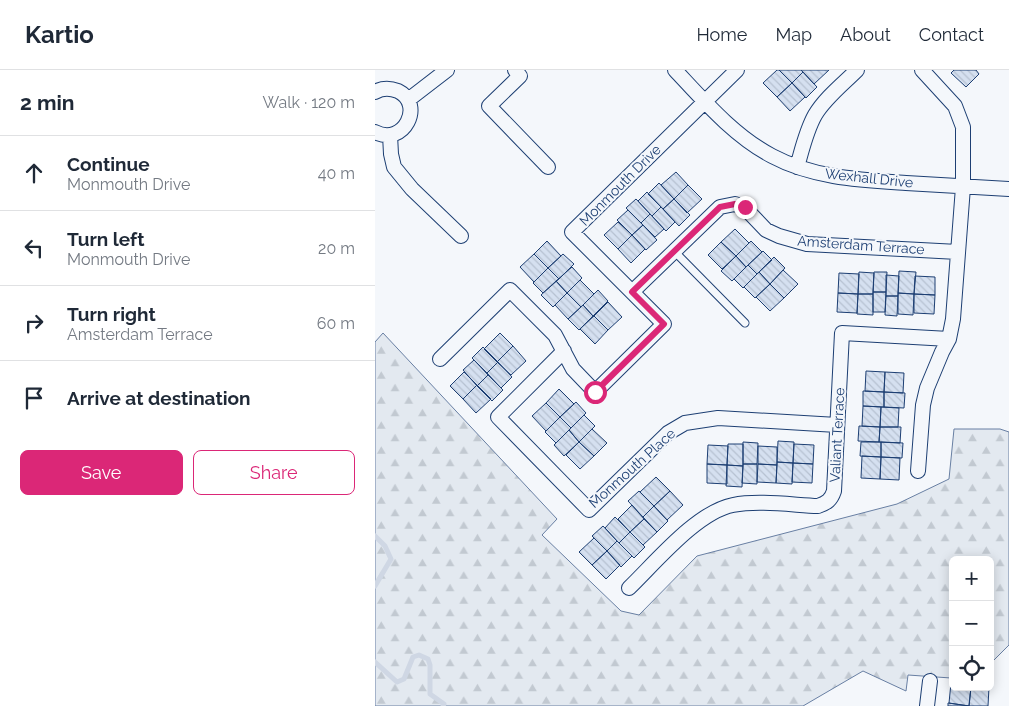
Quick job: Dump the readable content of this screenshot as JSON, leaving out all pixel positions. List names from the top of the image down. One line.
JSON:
{"streets":{"street":["Wexhall Drive","Monmouth Drive","Amsterdam Terrace","Valiant Terrace","Monmouth Place"]},"crossings":[["Wexhall Drive","Monmouth Drive"],["Monmouth Drive","Amsterdam Terrace"],["Monmouth Drive","Monmouth Place"],["Valiant Terrace","Monmouth Place"]],"page":{"header":"Kartio","nav":["Home","Map","About","Contact"],"heading":["2 min","Walk · 120 m"],"list":[["Continue","Monmouth Drive","40 m"],["Turn left","Monmouth Drive","20 m"],["Turn right","Amsterdam Terrace","60 m"],"Arrive at destination"],"buttons":["Save","Share"],"map_buttons":["+","−"]}}
